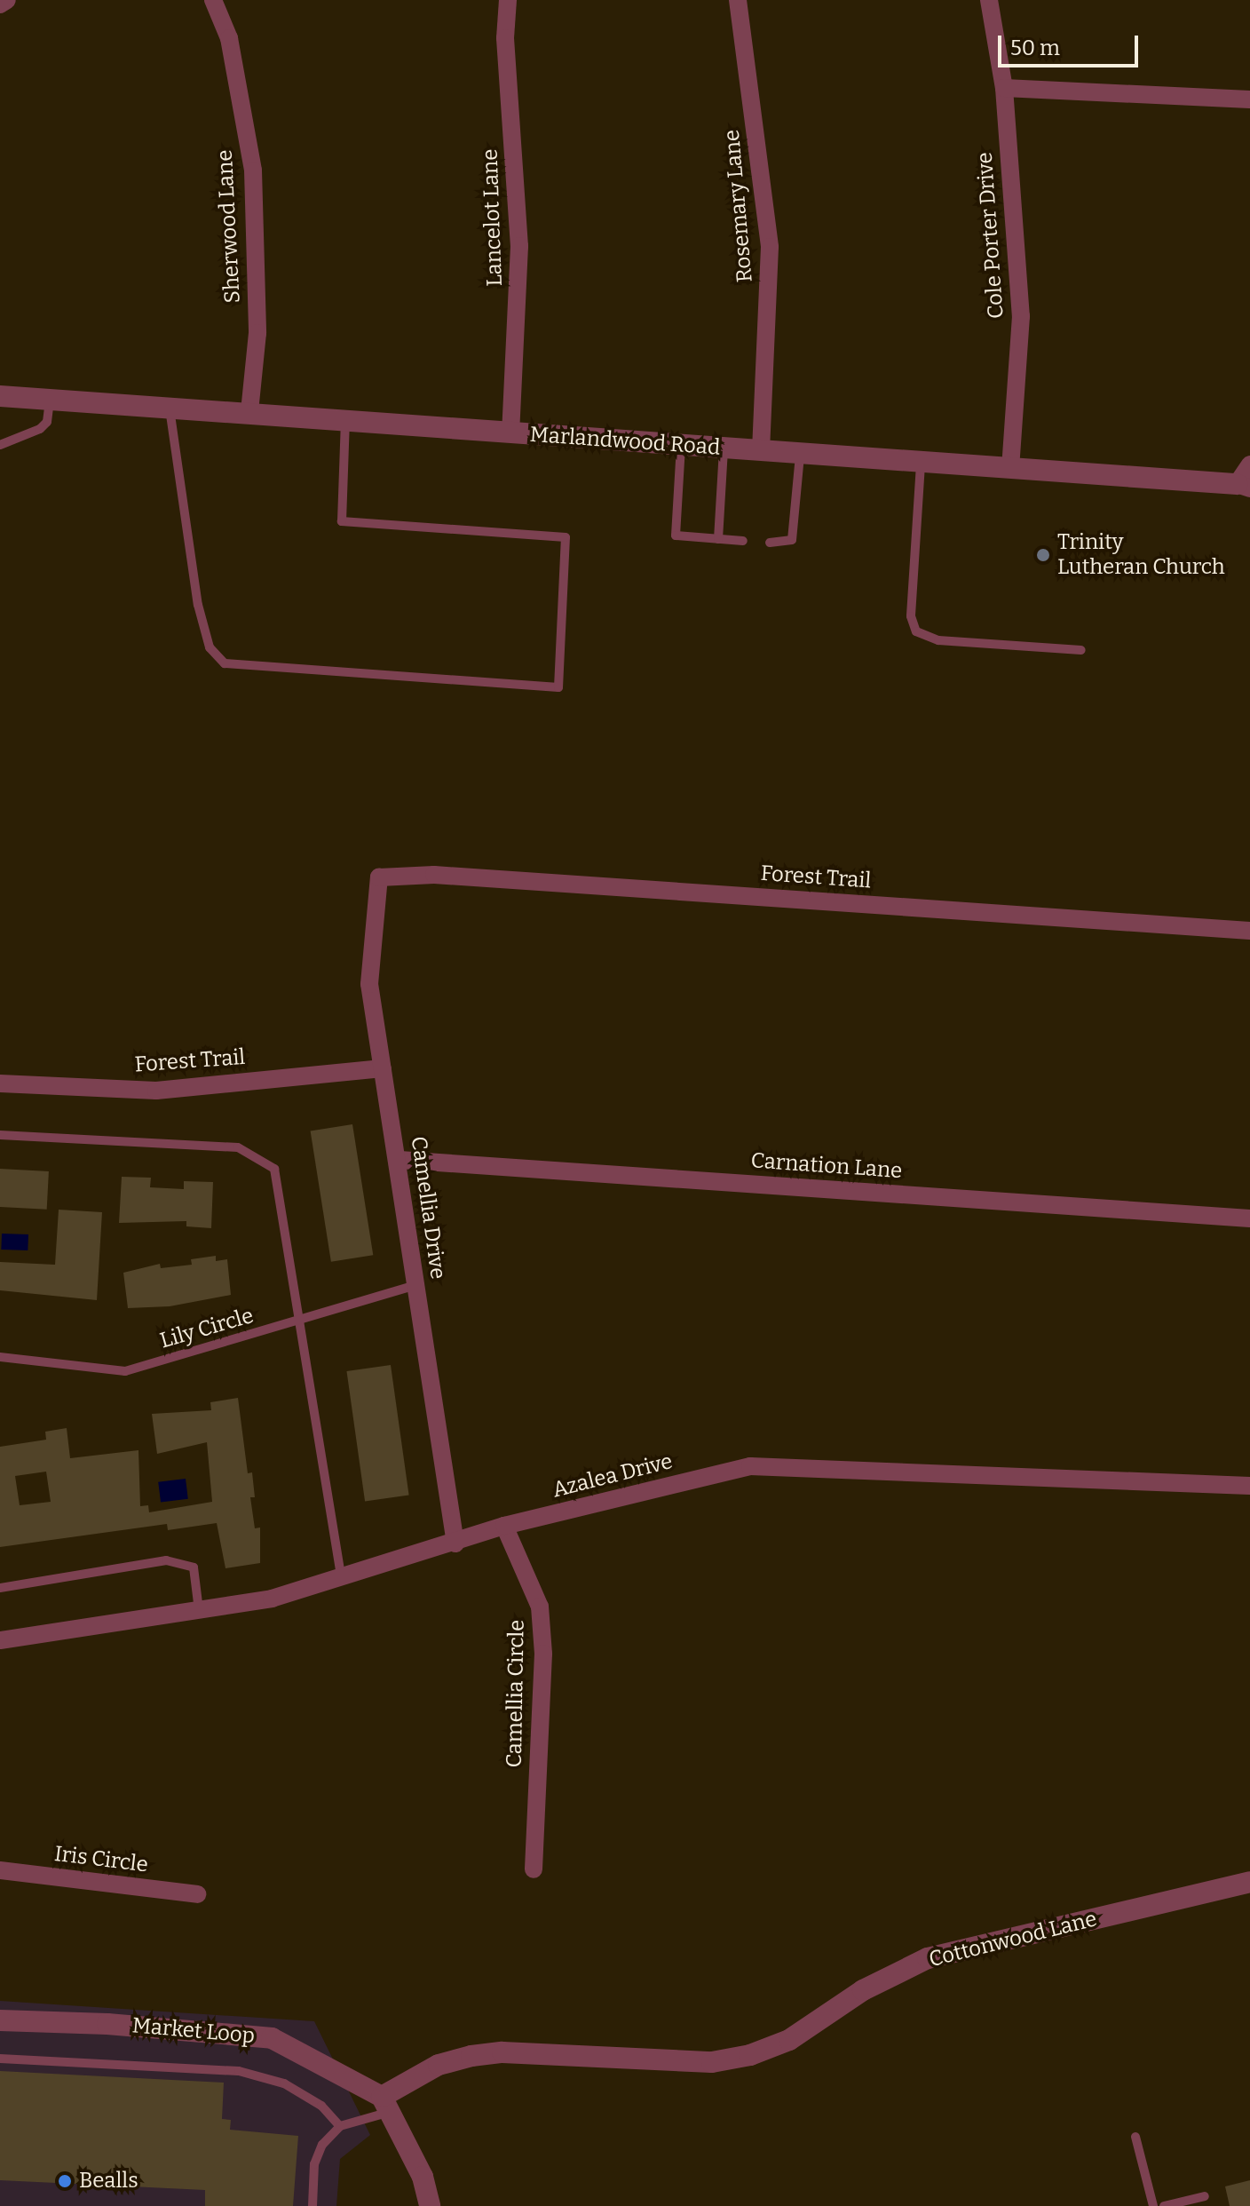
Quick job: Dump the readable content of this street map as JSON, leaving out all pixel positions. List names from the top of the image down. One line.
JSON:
{"streets":{"street":["Rosemary Lane","Lancelot Lane","Sherwood Lane","Cole Porter Drive","Marlandwood Road","Forest Trail","Carnation Lane","Camellia Drive","Azalea Drive","Camellia Circle","Iris Circle","Cottonwood Lane","Market Loop"],"lane":["Lily Circle"]},"crossings":[["Rosemary Lane","Marlandwood Road"],["Lancelot Lane","Marlandwood Road"],["Sherwood Lane","Marlandwood Road"],["Cole Porter Drive","Marlandwood Road"],["Forest Trail","Camellia Drive"],["Carnation Lane","Camellia Drive"],["Camellia Drive","Lily Circle"],["Camellia Drive","Azalea Drive"],["Azalea Drive","Camellia Circle"],["Cottonwood Lane","Market Loop"]],"places":["Trinity Lutheran Church","Bealls"],"scale_bar":"50 m"}
